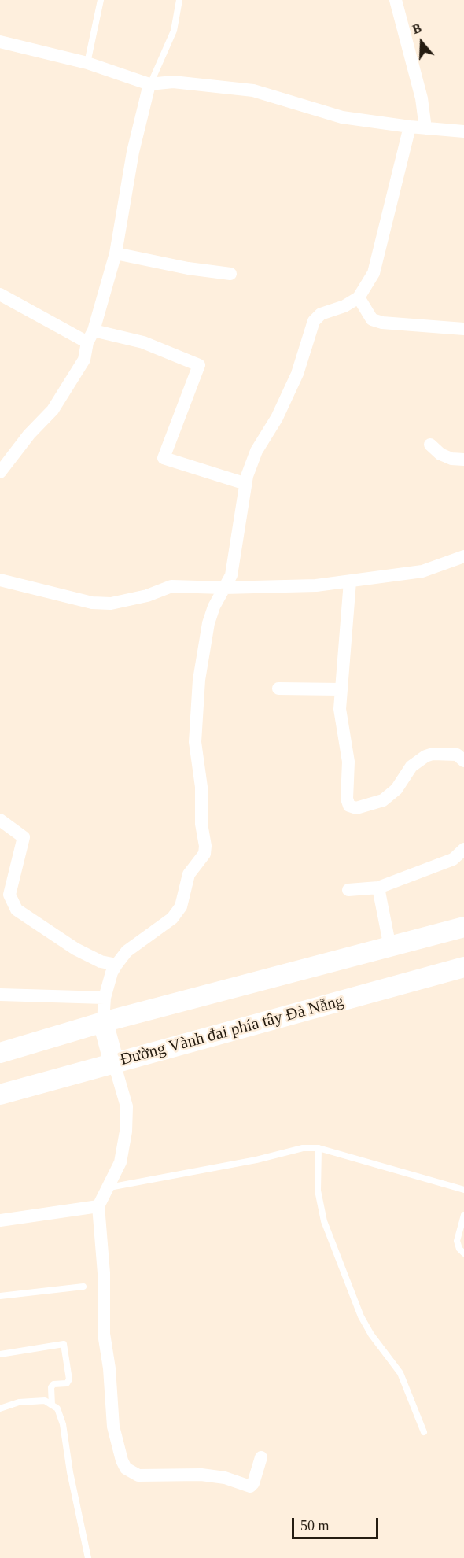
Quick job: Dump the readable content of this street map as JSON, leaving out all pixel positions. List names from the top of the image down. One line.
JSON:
{"streets":{"main road":["Đường Vành đai phía tây Đà Nẵng"]},"scale_bar":"50 m","north":"top"}
